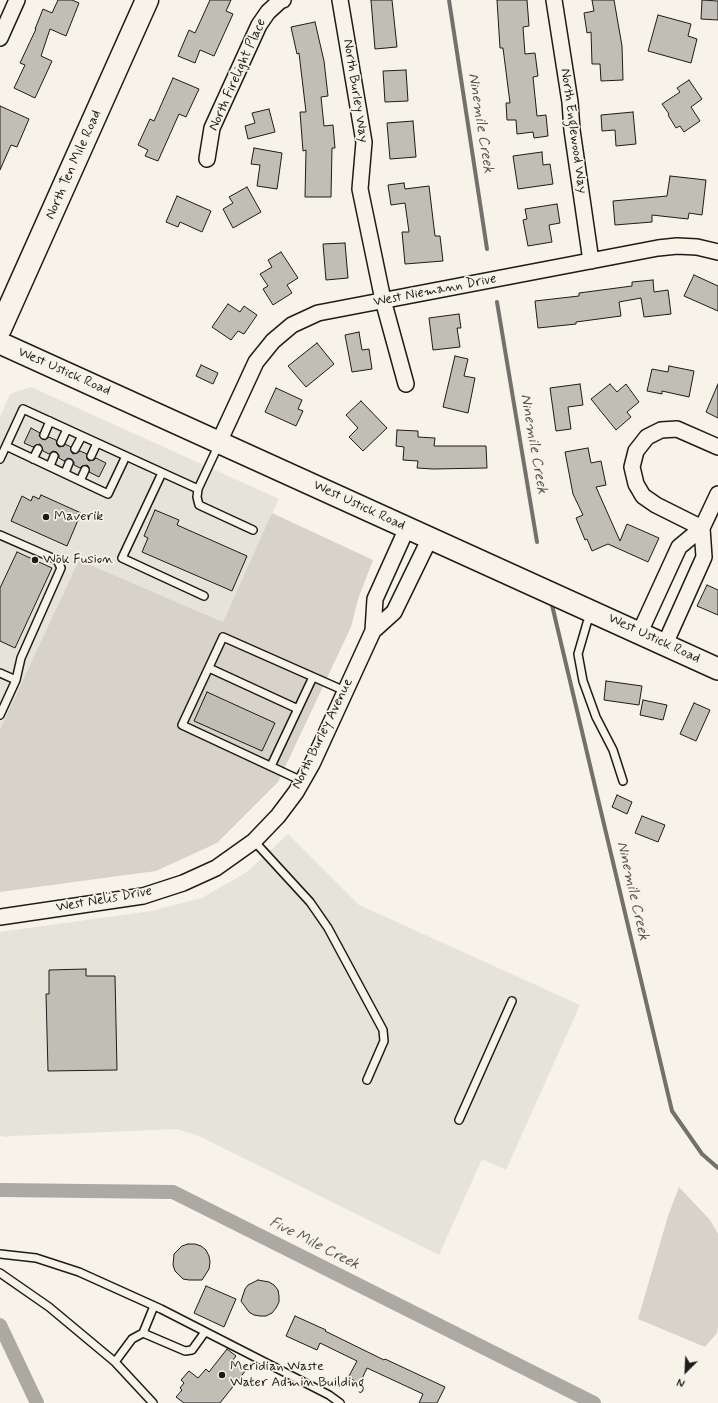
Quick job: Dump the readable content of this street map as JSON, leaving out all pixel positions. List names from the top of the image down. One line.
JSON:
{"streets":{"main road":["North Ten Mile Road","West Ustick Road"],"street":["North Firelight Place","North Burley Way","North Englewood Way","West Niemann Drive","North Burley Avenue","West Nelis Drive"]},"crossings":[["North Burley Way","West Niemann Drive"],["North Englewood Way","West Niemann Drive"],["West Niemann Drive","West Ustick Road"],["West Ustick Road","North Burley Avenue"],["North Burley Avenue","West Nelis Drive"]],"water":["Ninemile Creek","Five Mile Creek"],"places":["Maverik","Wok Fusion","Meridian Waste Water Admin Building"],"north":"bottom left"}
